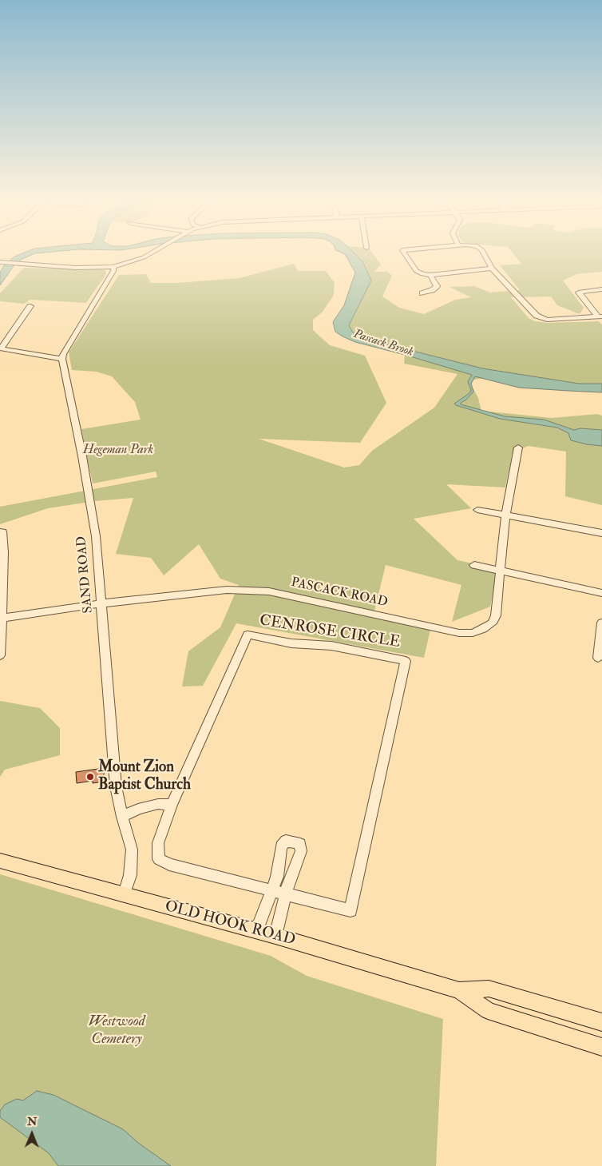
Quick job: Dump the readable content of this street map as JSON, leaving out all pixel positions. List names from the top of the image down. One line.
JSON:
{"streets":{"main road":["OLD HOOK ROAD"],"street":["SAND ROAD","PASCACK ROAD","CENROSE CIRCLE"]},"crossings":[["SAND ROAD","PASCACK ROAD"],["SAND ROAD","OLD HOOK ROAD"]],"water":["Pascack Brook"],"parks":["Hegeman Park","Westwood Cemetery"],"places":["Mount Zion Baptist Church"],"north":"top"}
